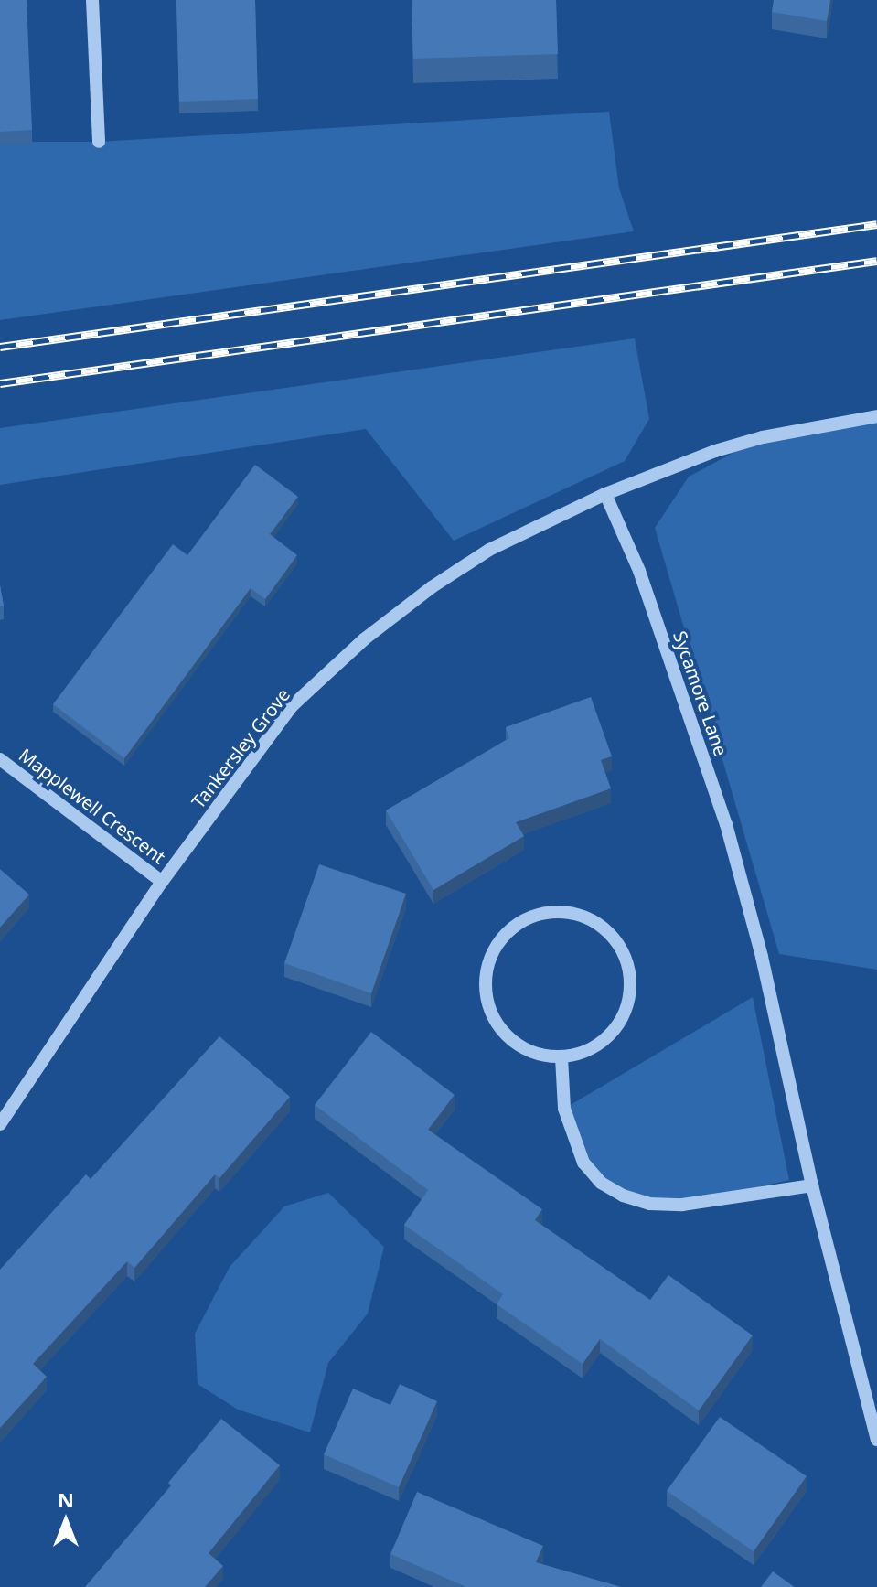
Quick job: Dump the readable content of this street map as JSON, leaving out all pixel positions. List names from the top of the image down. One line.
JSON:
{"streets":{"street":["Sycamore Lane","Tankersley Grove","Mapplewell Crescent"]},"crossings":[["Sycamore Lane","Tankersley Grove"],["Tankersley Grove","Mapplewell Crescent"]],"north":"top"}
